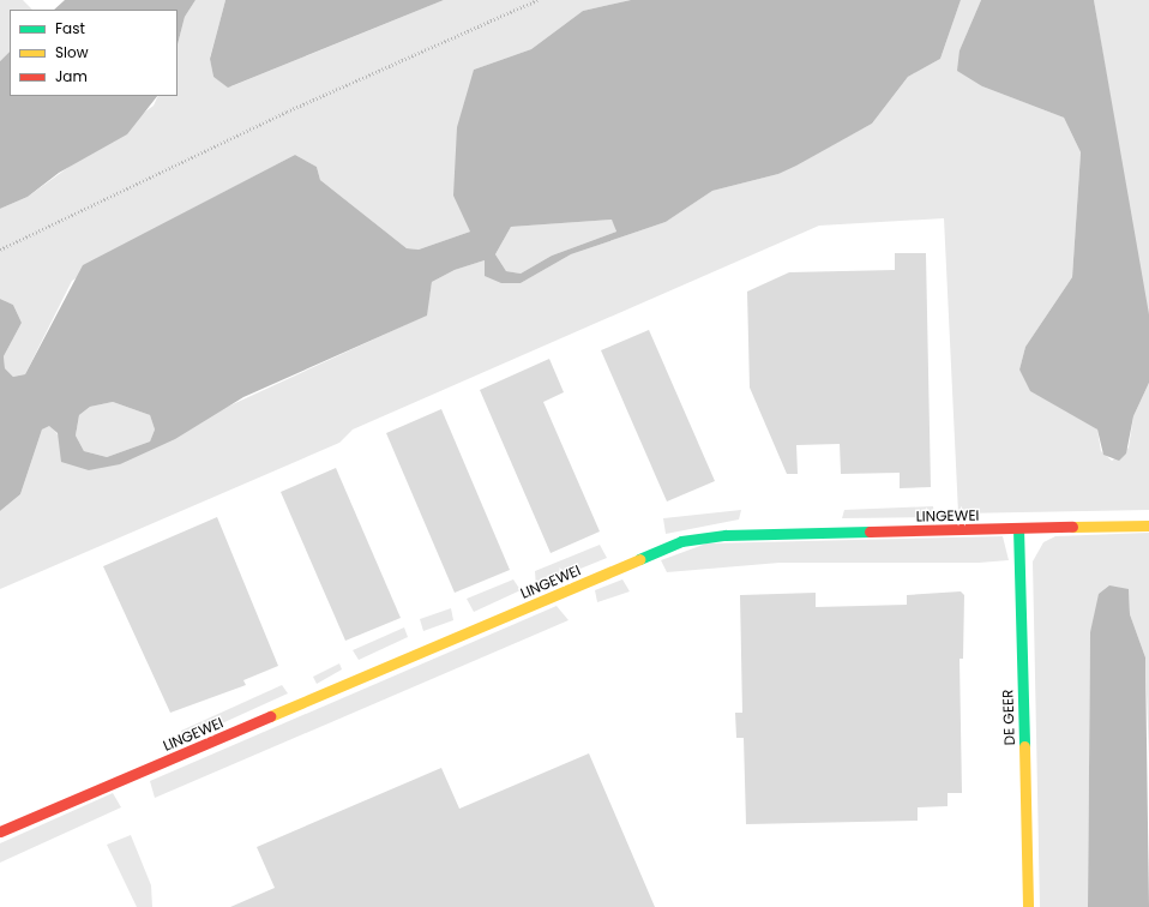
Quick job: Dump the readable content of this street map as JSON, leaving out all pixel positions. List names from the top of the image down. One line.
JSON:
{"streets":{"street":["LINGEWEI","DE GEER"]},"crossings":[["LINGEWEI","DE GEER"]],"legend":["Fast","Slow","Jam"]}
